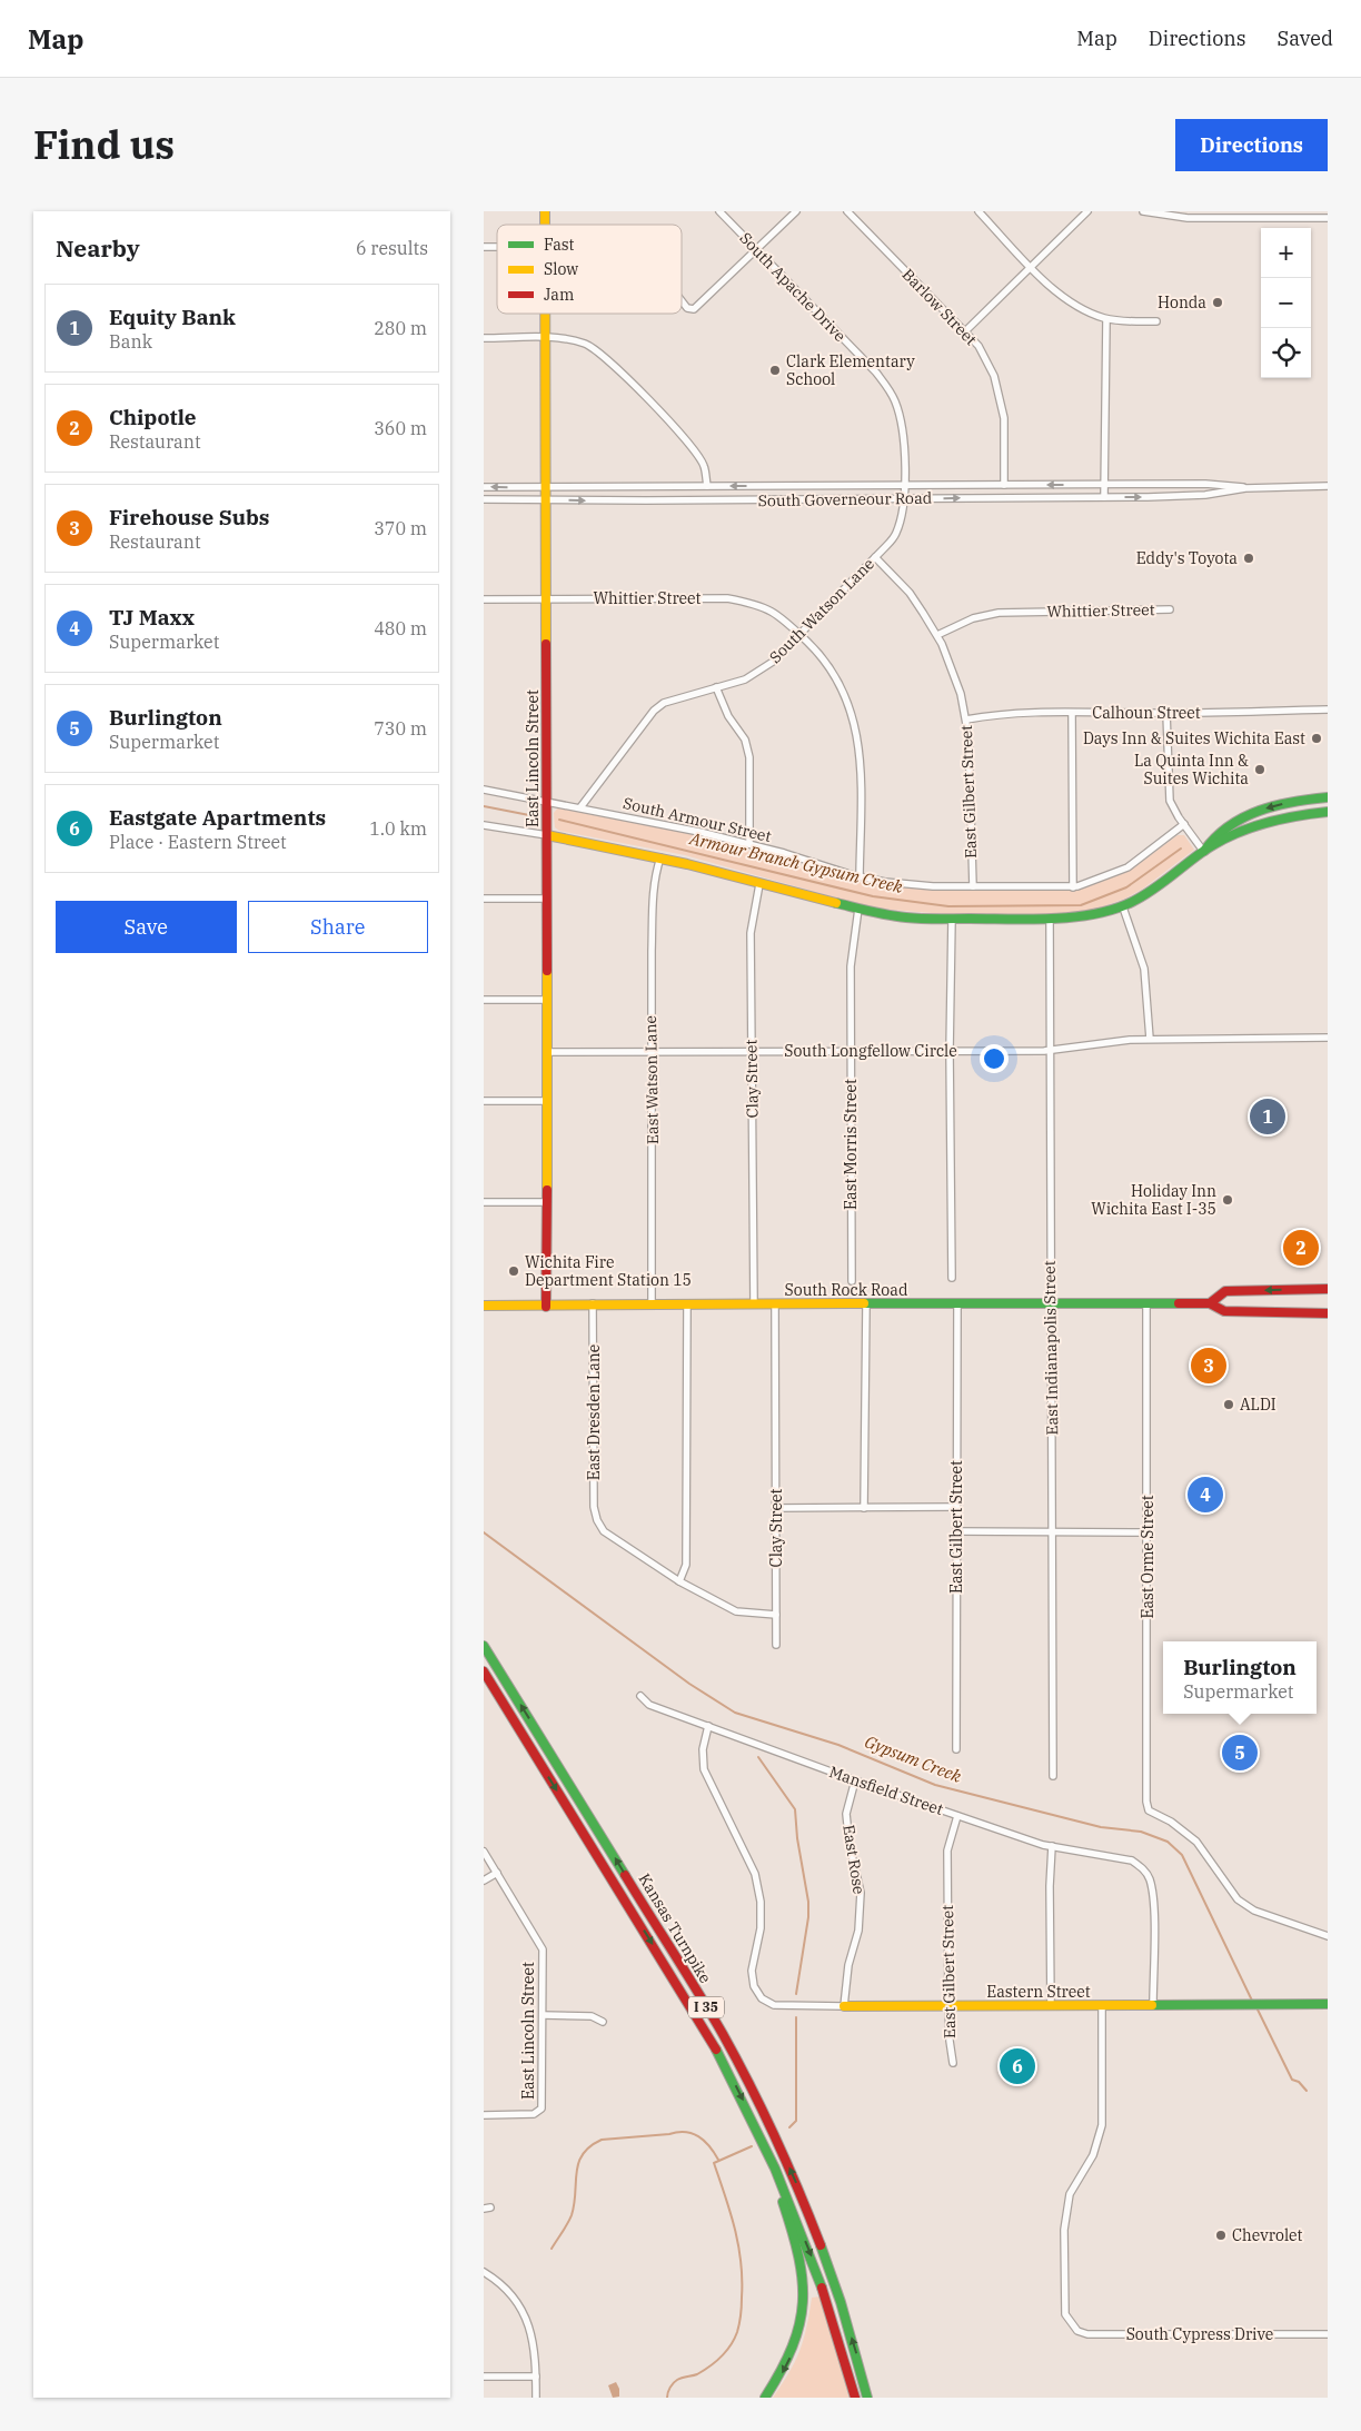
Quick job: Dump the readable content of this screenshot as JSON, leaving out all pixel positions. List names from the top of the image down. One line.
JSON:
{"streets":{"main road":["East Lincoln Street","South Rock Road","Kansas Turnpike","Eastern Street","I 35"],"street":["South Apache Drive","Barlow Street","South Governeour Road","Whittier Street","South Watson Lane","Calhoun Street","East Gilbert Street","South Armour Street","South Longfellow Circle","Clay Street","East Watson Lane","East Morris Street","East Indianapolis Street","East Dresden Lane","East Orme Street","Mansfield Street","East Rose","South Cypress Drive"]},"crossings":[["South Apache Drive","South Governeour Road"],["South Apache Drive","South Watson Lane"],["Barlow Street","South Governeour Road"],["South Governeour Road","South Watson Lane"],["South Governeour Road","East Lincoln Street"],["Whittier Street","South Watson Lane"],["Whittier Street","East Lincoln Street"],["Whittier Street","East Gilbert Street"],["South Watson Lane","East Gilbert Street"],["South Watson Lane","South Armour Street"],["Calhoun Street","East Gilbert Street"],["East Lincoln Street","South Armour Street"],["East Lincoln Street","South Longfellow Circle"],["East Lincoln Street","South Rock Road"],["East Gilbert Street","South Armour Street"],["East Gilbert Street","South Rock Road"],["East Gilbert Street","Mansfield Street"],["East Gilbert Street","Eastern Street"],["South Longfellow Circle","Clay Street"],["South Longfellow Circle","East Watson Lane"],["South Longfellow Circle","East Morris Street"],["South Longfellow Circle","East Indianapolis Street"],["Clay Street","South Rock Road"],["East Watson Lane","South Rock Road"],["South Rock Road","East Indianapolis Street"],["South Rock Road","East Dresden Lane"],["South Rock Road","East Orme Street"],["Mansfield Street","East Rose"],["Mansfield Street","Eastern Street"],["East Rose","Eastern Street"],["Eastern Street","South Cypress Drive"]],"water":["Armour Branch Gypsum Creek","Gypsum Creek"],"places":["Honda","Clark Elementary School","Eddy's Toyota","Days Inn & Suites Wichita East","La Quinta Inn & Suites Wichita","Holiday Inn Wichita East I-35","Wichita Fire Department Station 15","ALDI","Chevrolet"],"legend":["Fast","Slow","Jam"],"page":{"header":"Map","nav":["Map","Directions","Saved"],"title":"Find us","buttons":["Directions",["Save","Share"]],"heading":["Nearby","6 results"],"map_buttons":["+","−"],"list":[{"mark":"1","name":"Equity Bank","note":"Bank","value":"280 m"},{"mark":"2","name":"Chipotle","note":"Restaurant","value":"360 m"},{"mark":"3","name":"Firehouse Subs","note":"Restaurant","value":"370 m"},{"mark":"4","name":"TJ Maxx","note":"Supermarket","value":"480 m"},{"mark":"5","name":"Burlington","note":"Supermarket","value":"730 m"},{"mark":"6","name":"Eastgate Apartments","note":"Place · Eastern Street","value":"1.0 km"}],"pins":["1","2","3","4","5","6"],"popup":["Burlington","Supermarket"]}}
